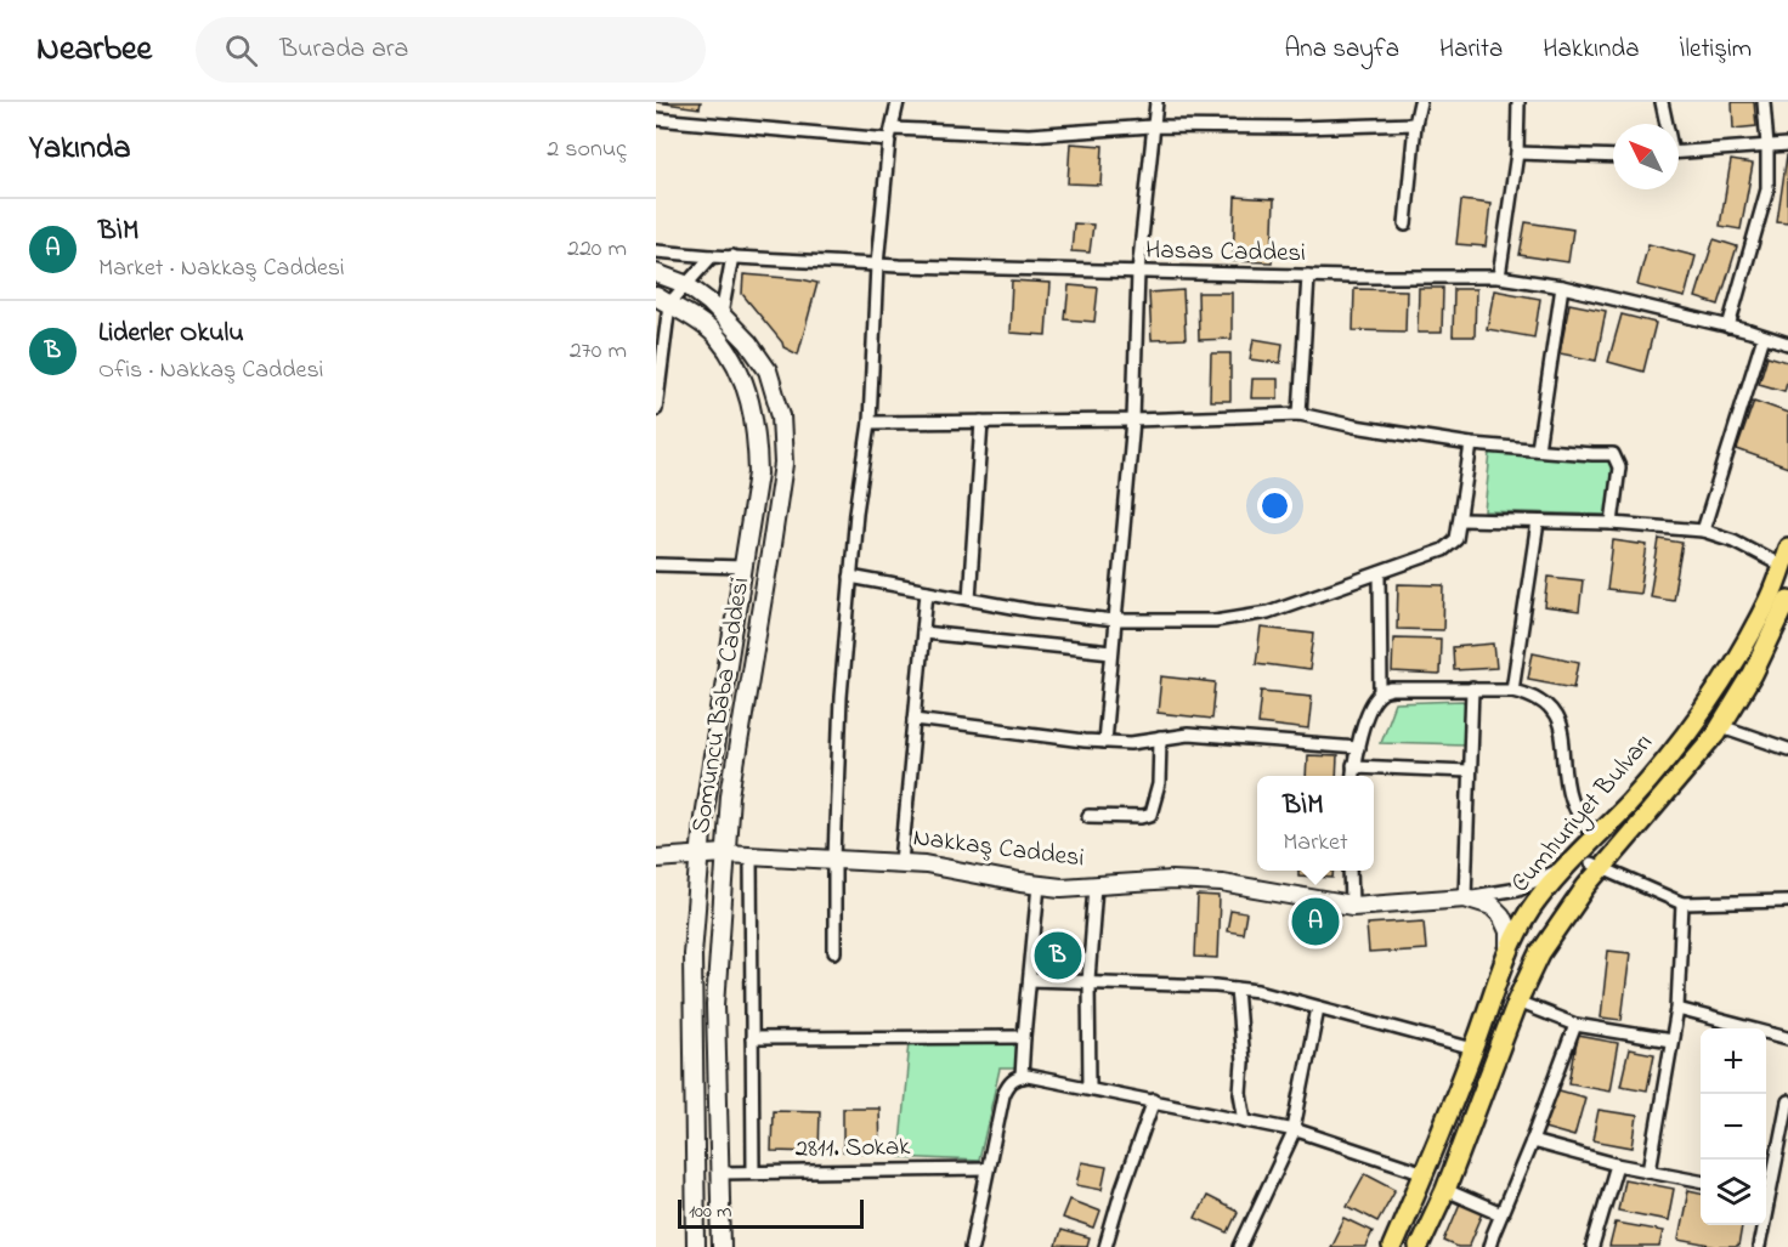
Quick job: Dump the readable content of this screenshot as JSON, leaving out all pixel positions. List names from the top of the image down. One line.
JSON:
{"streets":{"main road":["Somuncu Baba Caddesi","Cumhuriyet Bulvarı","Nakkaş Caddesi"],"street":["Hasas Caddesi","2811. Sokak"]},"crossings":[["Somuncu Baba Caddesi","Nakkaş Caddesi"],["Somuncu Baba Caddesi","2811. Sokak"]],"scale_bar":"100 m","north":"top left","page":{"header":"Nearbee","search":"Burada ara","nav":["Ana sayfa","Harita","Hakkında","İletişim"],"heading":["Yakında","2 sonuç"],"list":[{"mark":"A","name":"BİM","note":"Market · Nakkaş Caddesi","value":"220 m"},{"mark":"B","name":"Liderler Okulu","note":"Ofis · Nakkaş Caddesi","value":"270 m"}],"popup":["BİM","Market"],"pins":["A","B"],"map_buttons":["+","−"],"scale":"100 m"}}
